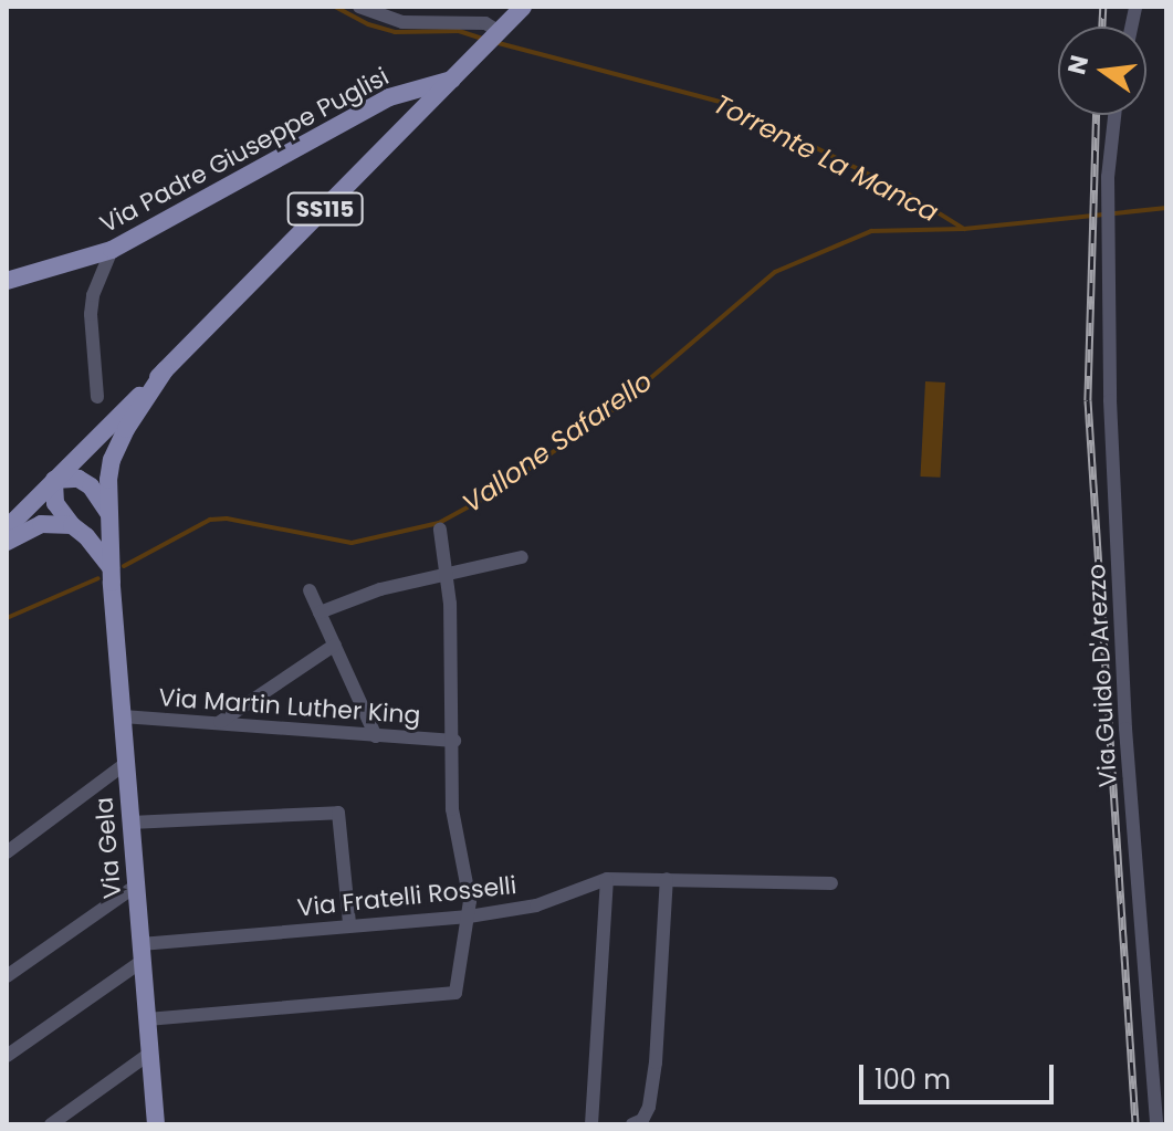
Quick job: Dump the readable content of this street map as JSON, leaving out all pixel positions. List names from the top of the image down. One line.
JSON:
{"streets":{"main road":["Via Padre Giuseppe Puglisi","SS115","Via Gela"],"street":["Via Guido D'Arezzo","Via Martin Luther King","Via Fratelli Rosselli"]},"crossings":[["Via Padre Giuseppe Puglisi","SS115"],["SS115","Via Gela"],["Via Martin Luther King","Via Gela"],["Via Gela","Via Fratelli Rosselli"]],"water":["Torrente La Manca","Vallone Safarello"],"scale_bar":"100 m","north":"left"}
